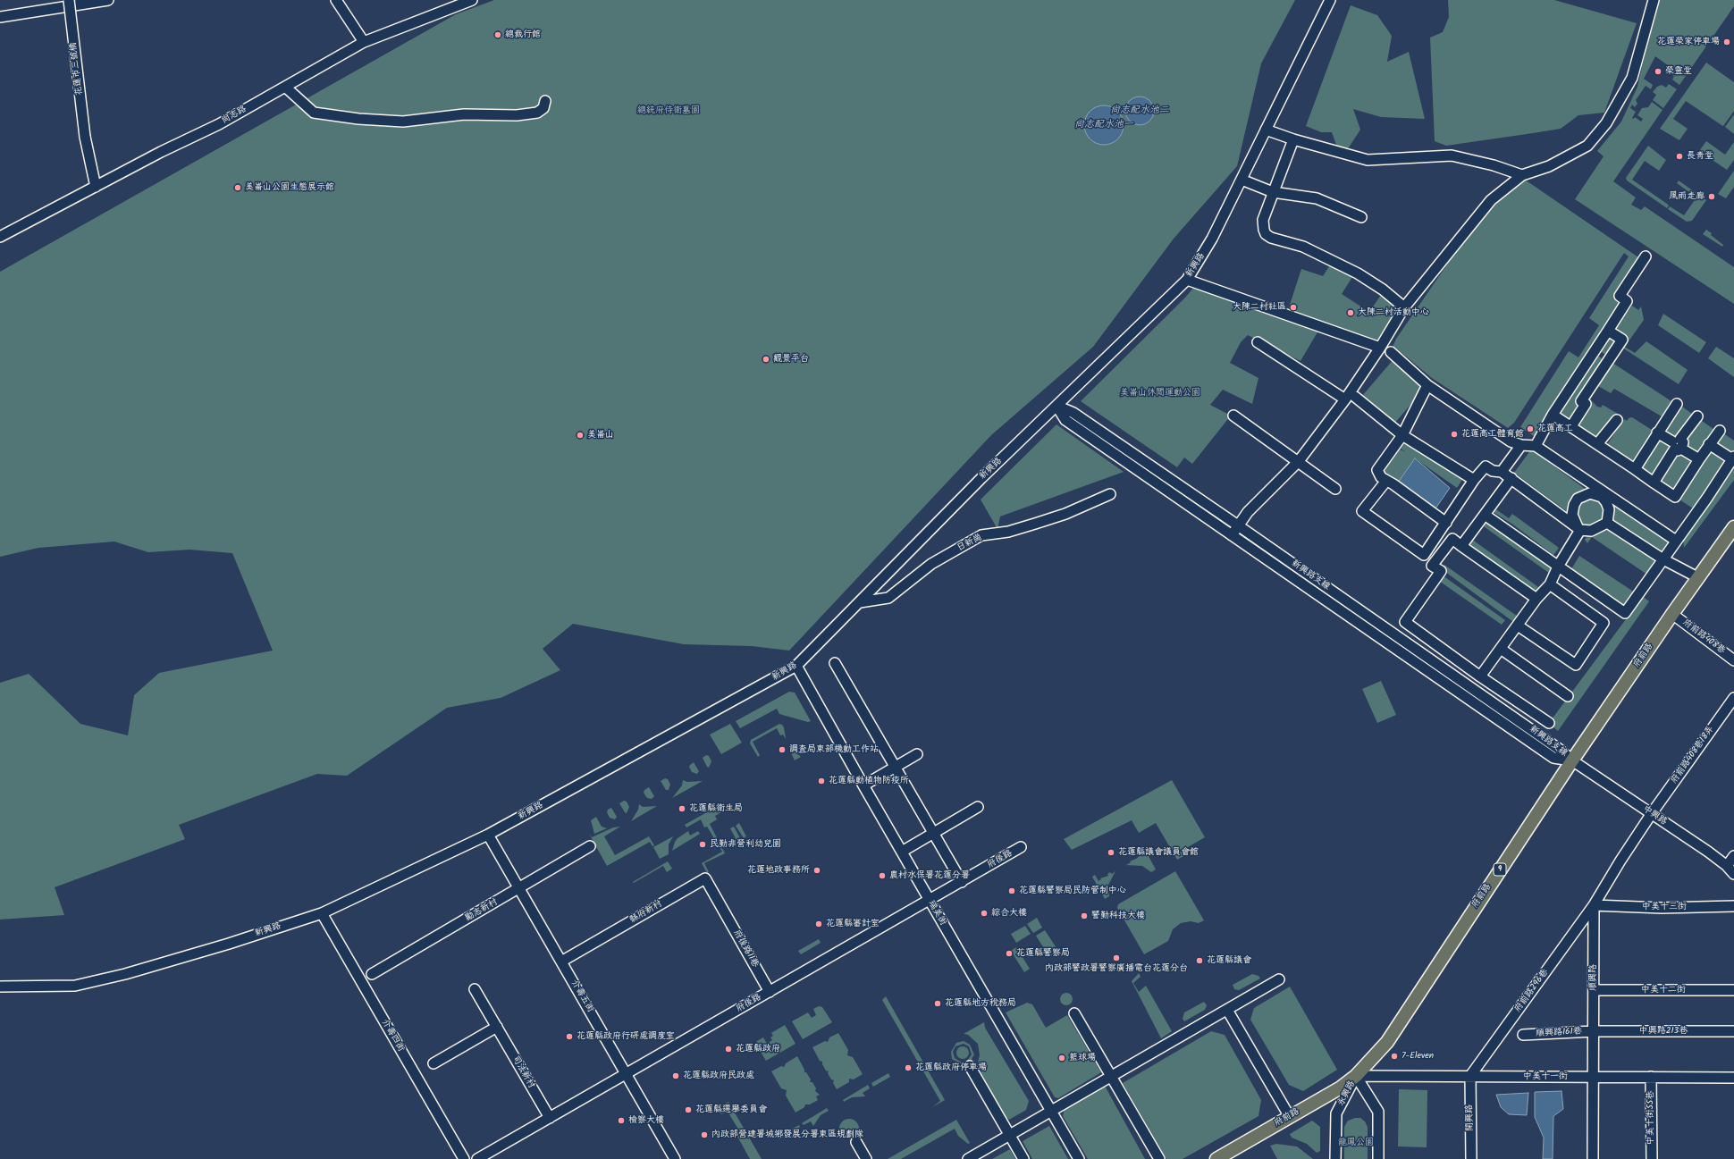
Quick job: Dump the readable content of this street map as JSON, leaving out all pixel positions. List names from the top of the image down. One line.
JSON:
{"streets":{"main road":["府前路","9"],"street":["花蓮市三號橋","尚志路","新興路","日新崗","新興路支線","府前路408巷","府前路408巷18弄","中興路","府後路","中美十三街","勵志新村","縣府新村","瑞美街","府後路11巷","順興路","中美十二街","府前路296巷","介壽五街","中興路213巷","順興路161巷","介壽四街","司法新村","中美十一街","永興路","開興路","中美十街55巷"]},"crossings":[["花蓮市三號橋","尚志路"],["新興路","日新崗"],["新興路","新興路支線"],["新興路","瑞美街"],["新興路","介壽五街"],["新興路","介壽四街"],["新興路支線","府前路"],["新興路支線","中興路"],["府前路408巷","府前路"],["府前路","中興路"],["府前路","中美十一街"],["府前路","永興路"],["府前路408巷18弄","中興路"],["府後路","瑞美街"],["府後路","府後路11巷"],["府後路","介壽五街"],["府後路","司法新村"],["中美十三街","順興路"],["中美十三街","府前路296巷"],["勵志新村","介壽五街"],["縣府新村","府後路11巷"],["縣府新村","介壽五街"],["順興路","中美十二街"],["順興路","府前路296巷"],["順興路","中興路213巷"],["順興路","順興路161巷"],["順興路","中美十一街"],["府前路296巷","中美十一街"],["府前路296巷","開興路"],["中興路213巷","順興路161巷"],["中美十一街","永興路"],["中美十一街","開興路"],["中美十一街","中美十街55巷"]],"water":["尚志配水池二","尚志配水池一"],"parks":["總統府侍衛墓園","美崙山休閒運動公園","龍鳳公園"],"places":["總裁行館","花蓮榮家停車場","榮靈堂","長青堂","美崙山公園生態展示館","風雨走廊","大陳二村社區","大陳二村活動中心","觀景平台","花蓮高工","花蓮高工體育館","美崙山","調查局東部機動工作站","花蓮縣動植物防疫所","花蓮縣衛生局","民勤非營利幼兒園","花蓮縣議會議員會館","花蓮地政事務所","農村水保署花蓮分署","花蓮縣警察局民防管制中心","綜合大樓","警勤科技大樓","花蓮縣審計室","花蓮縣警察局","內政部警政署警察廣播電台花蓮分台","花蓮縣議會","花蓮縣地方稅務局","花蓮縣政府行研處調度室","花蓮縣政府","7-Eleven","籃球場","花蓮縣政府停車場","花蓮縣政府民政處","花蓮縣選舉委員會","檢察大樓","內政部營建署城鄉發展分署東區規劃隊"]}
